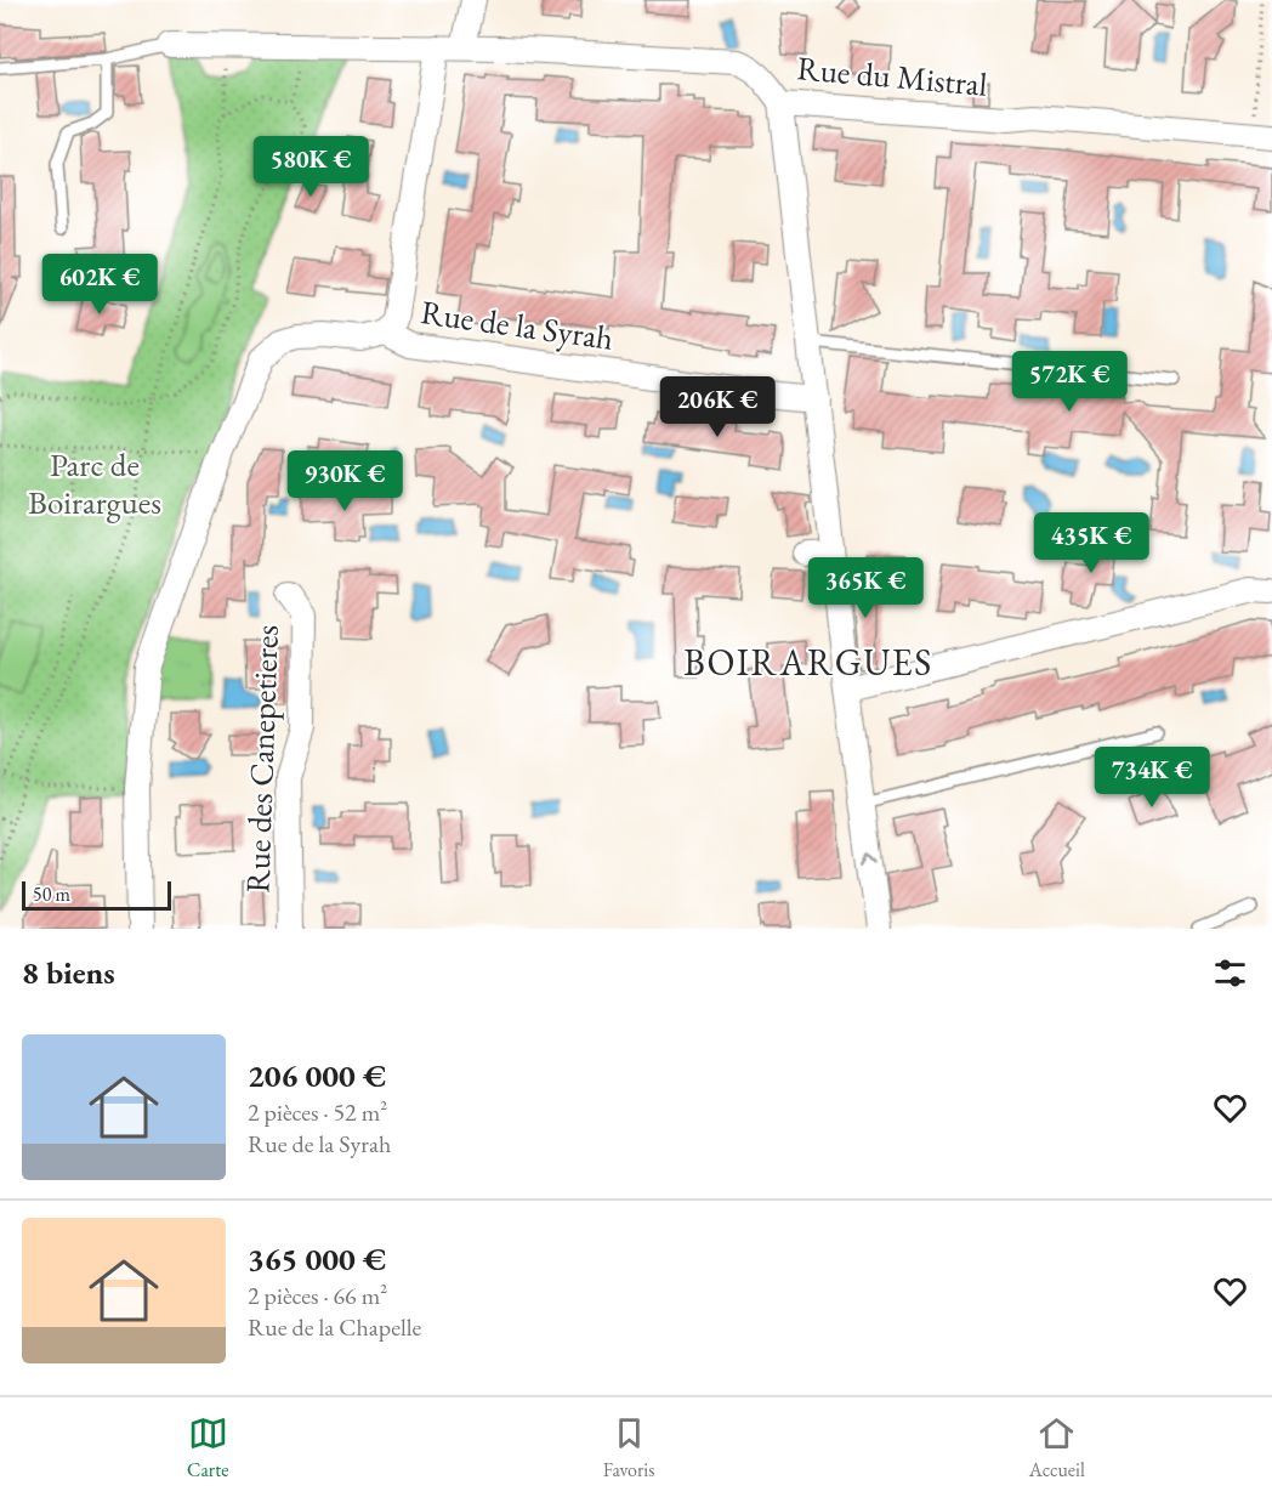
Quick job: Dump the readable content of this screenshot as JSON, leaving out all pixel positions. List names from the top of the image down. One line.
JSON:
{"streets":{"street":["Rue du Mistral","Rue de la Syrah","Rue des Canepetieres"]},"districts":["BOIRARGUES"],"parks":["Parc de Boirargues"],"scale_bar":"50 m","page":{"price":["580K €","602K €","572K €","206K €","930K €","435K €","365K €","734K €"],"scale":"50 m","heading":"8 biens","list":[{"name":"206 000 €","note":"2 pièces · 52 m² · Rue de la Syrah"},{"name":"365 000 €","note":"2 pièces · 66 m² · Rue de la Chapelle"}],"tabs":["Carte","Favoris","Accueil"]}}
